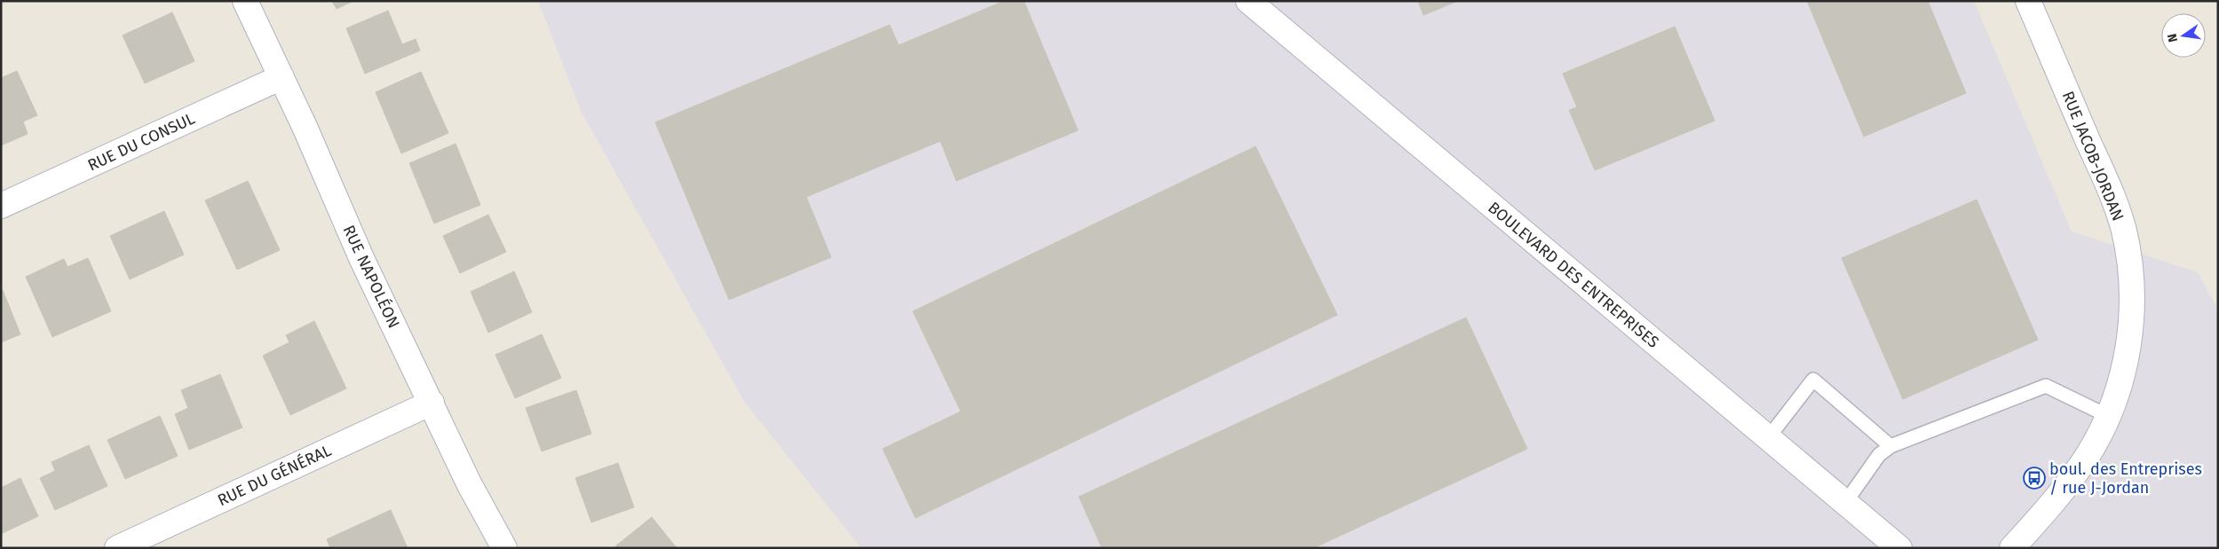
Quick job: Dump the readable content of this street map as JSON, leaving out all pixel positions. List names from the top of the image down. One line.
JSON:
{"streets":{"street":["RUE DU CONSUL","RUE JACOB-JORDAN","BOULEVARD DES ENTREPRISES","RUE NAPOLÉON","RUE DU GÉNÉRAL"]},"crossings":[["RUE DU CONSUL","RUE NAPOLÉON"],["RUE NAPOLÉON","RUE DU GÉNÉRAL"]],"places":{"bus stop":["boul. des Entreprises / rue J-Jordan"]},"north":"left"}
